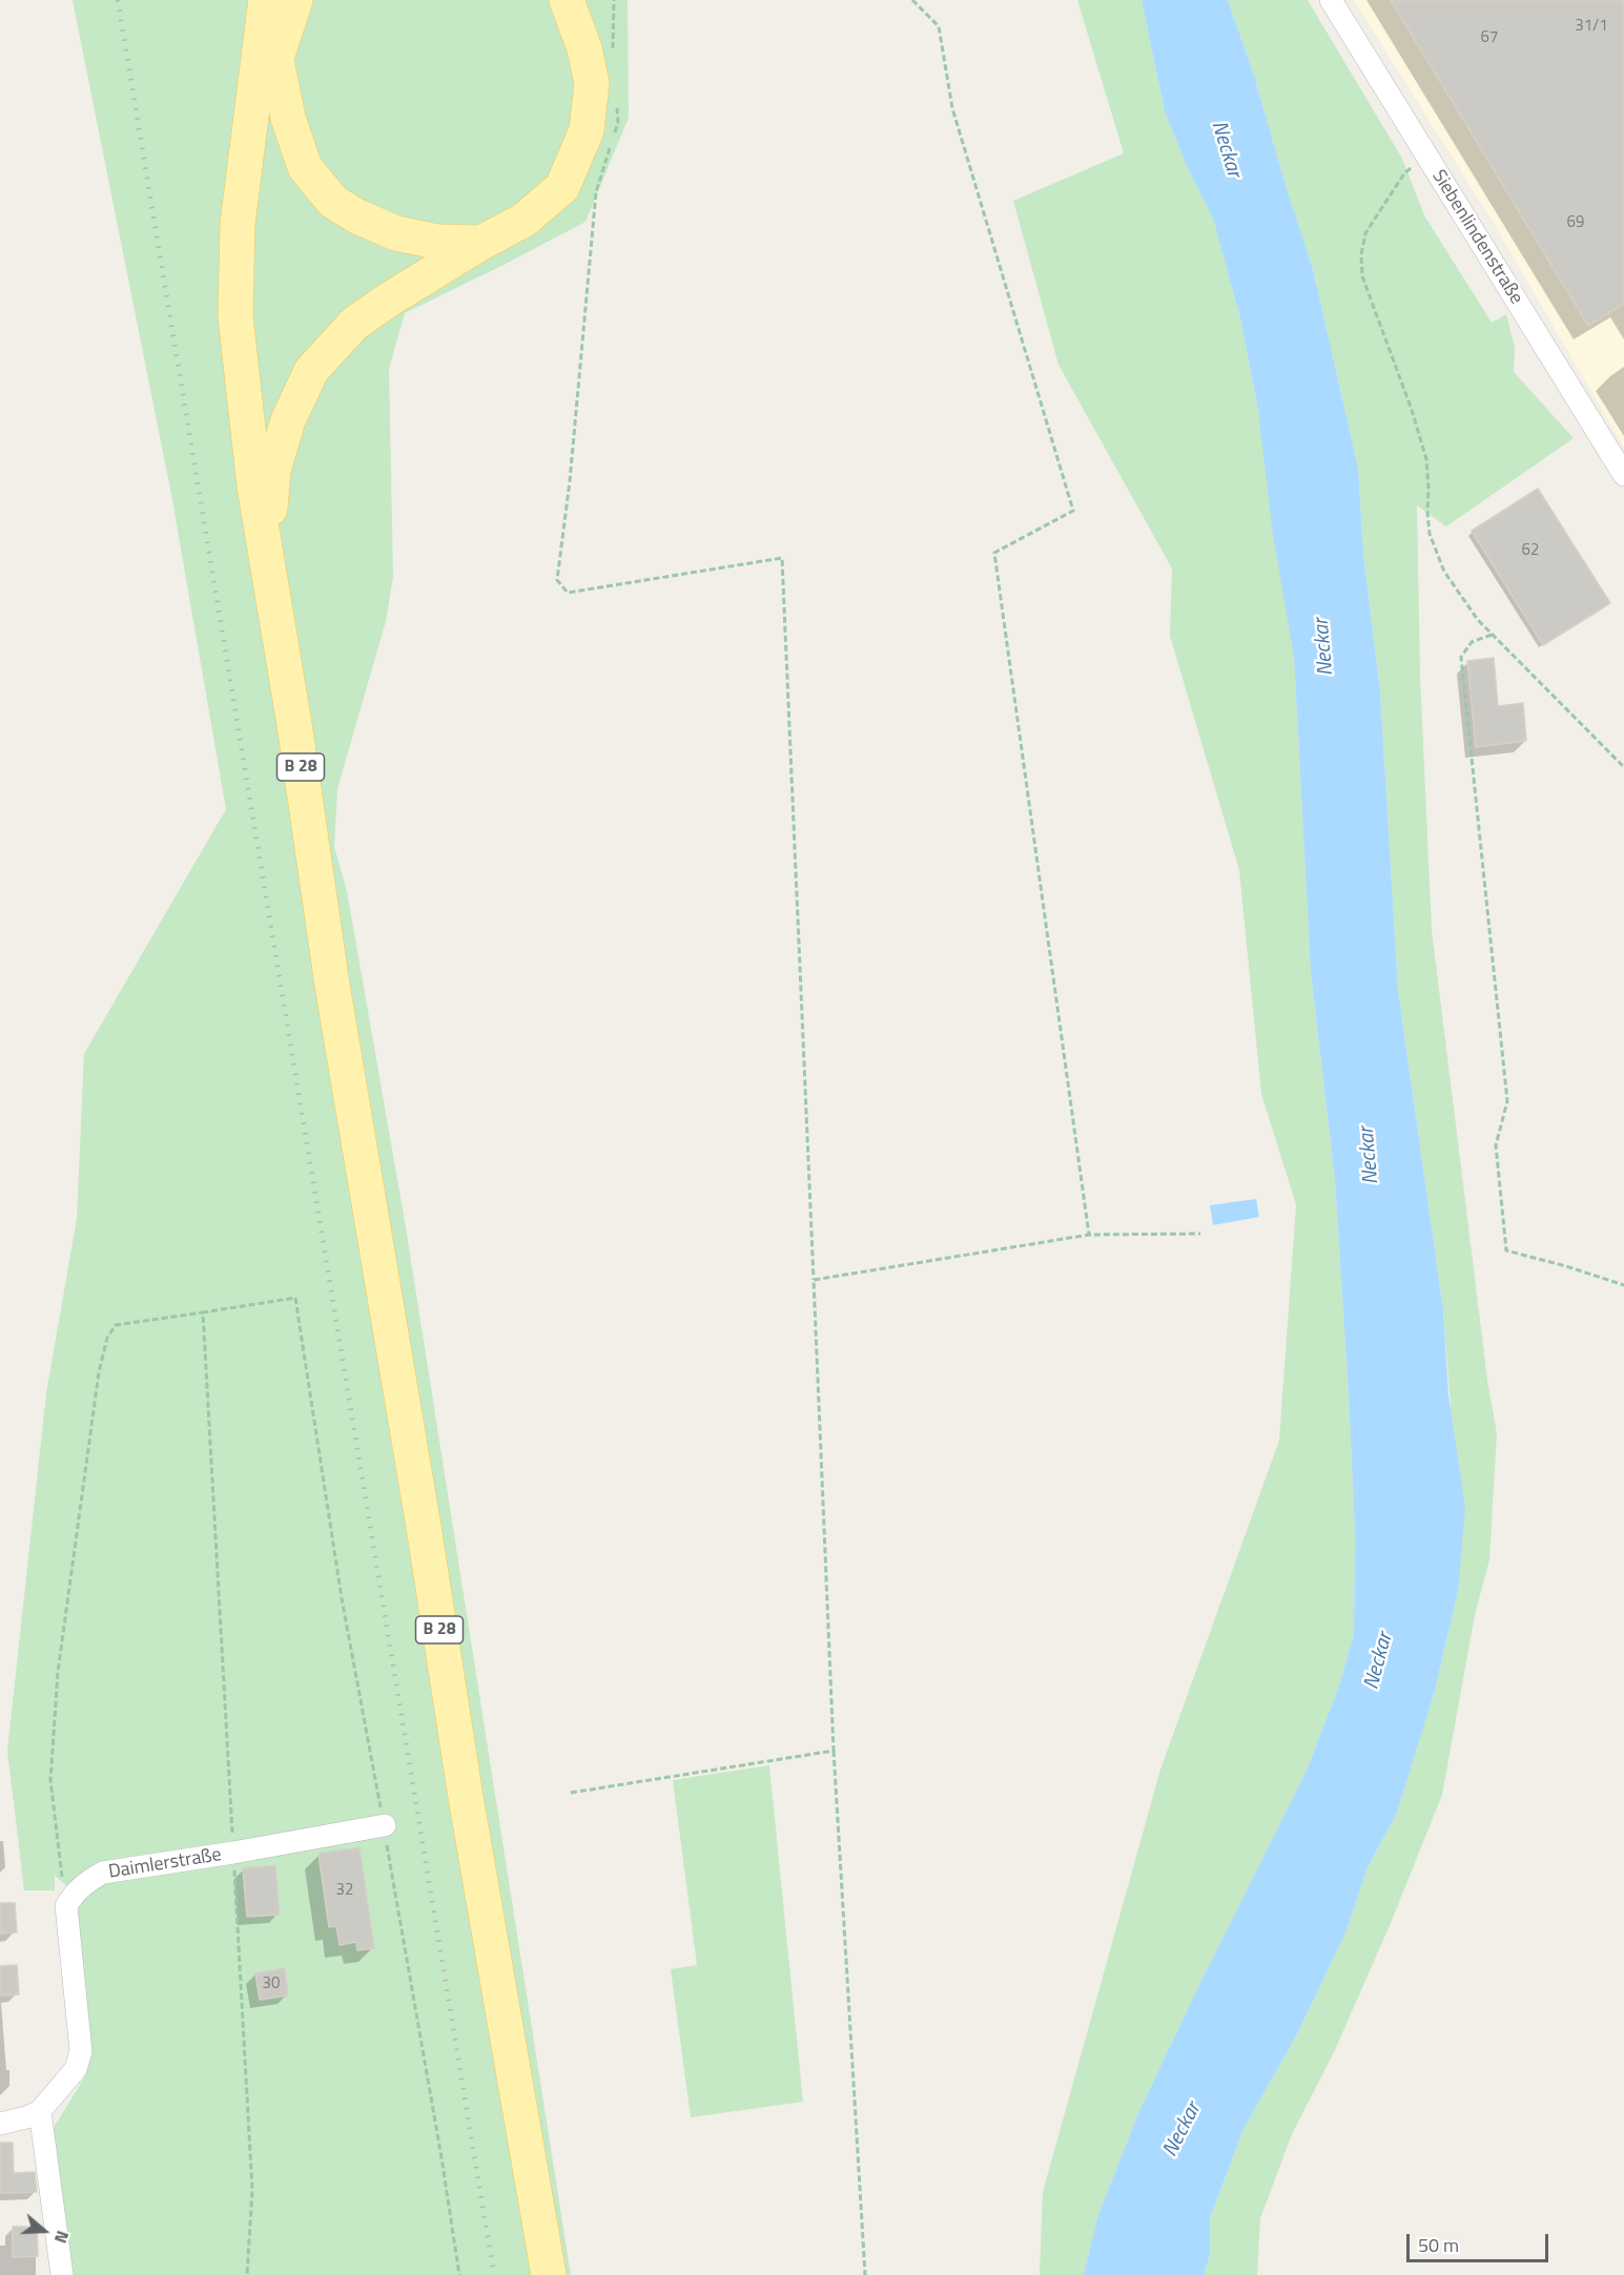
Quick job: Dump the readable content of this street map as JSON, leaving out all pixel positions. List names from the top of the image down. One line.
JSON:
{"streets":{"main road":["B 28"],"street":["Siebenlindenstraße","Daimlerstraße"]},"water":["Neckar"],"house_numbers":["31/1","67","69","62","32","30"],"scale_bar":"50 m","north":"right"}
